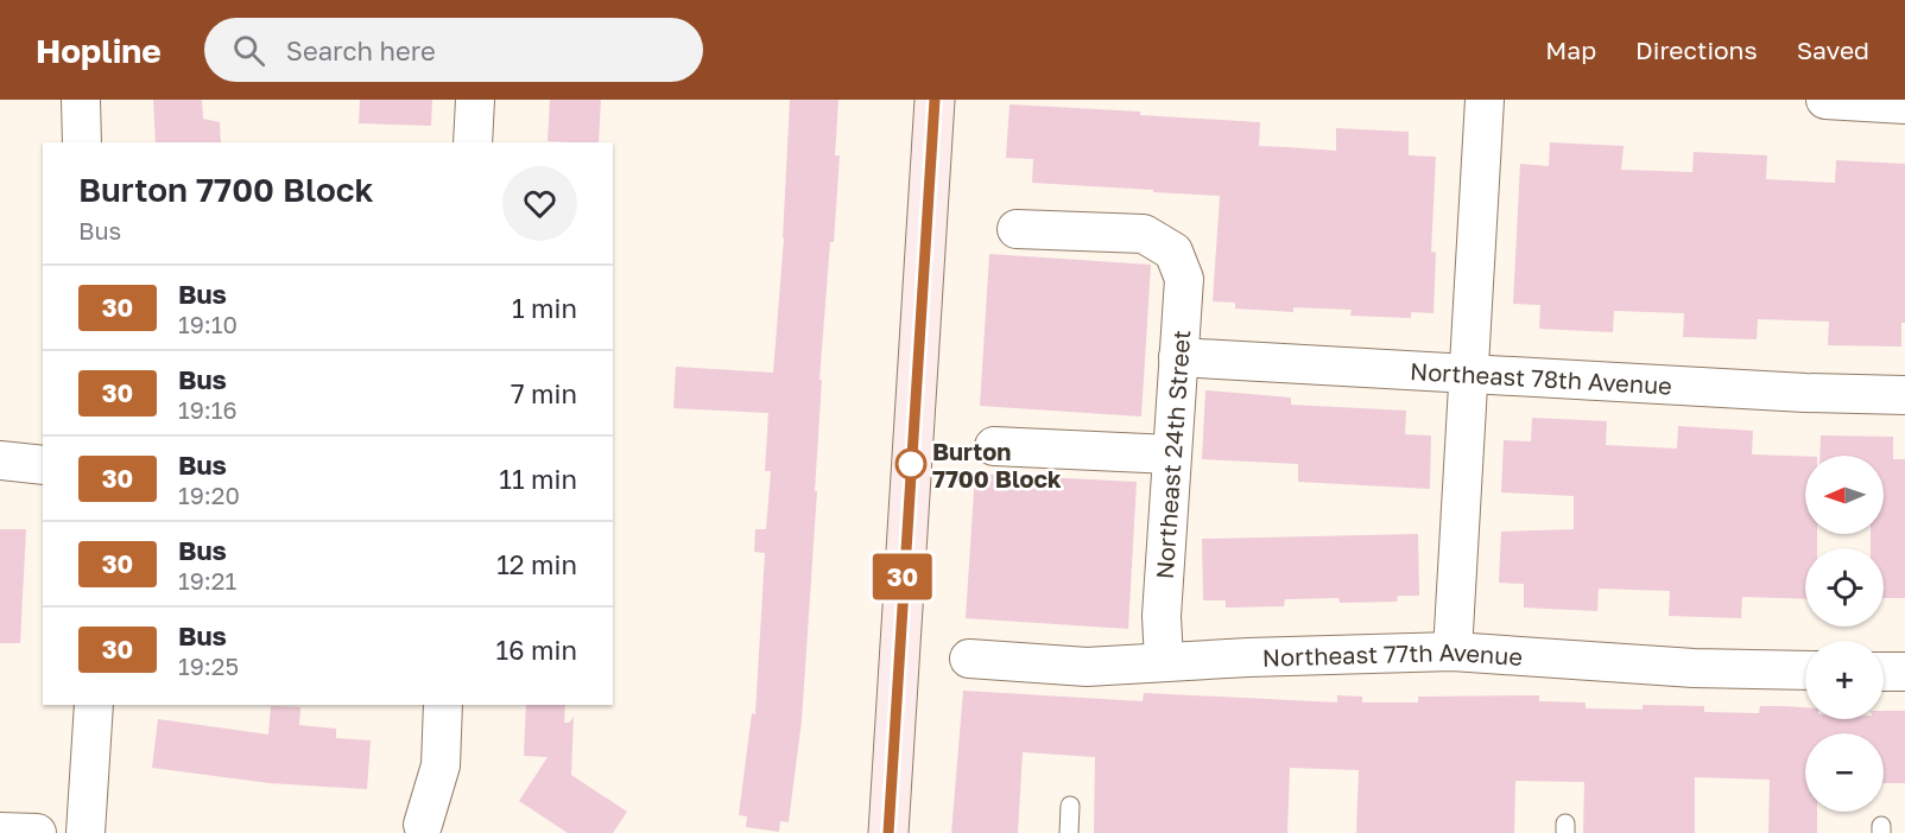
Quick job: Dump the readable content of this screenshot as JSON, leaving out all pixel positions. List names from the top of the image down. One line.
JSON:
{"streets":{"street":["Northeast 78th Avenue","Northeast 24th Street","Northeast 77th Avenue"]},"crossings":[["Northeast 78th Avenue","Northeast 24th Street"],["Northeast 24th Street","Northeast 77th Avenue"]],"places":["Burton 7700 Block"],"lines":["bus line 30"],"north":"left","page":{"header":"Hopline","search":"Search here","nav":["Map","Directions","Saved"],"on_map":"30","heading":["Burton 7700 Block","Bus"],"list":[{"mark":"30","name":"Bus","note":"19:10","value":"1 min"},{"mark":"30","name":"Bus","note":"19:16","value":"7 min"},{"mark":"30","name":"Bus","note":"19:20","value":"11 min"},{"mark":"30","name":"Bus","note":"19:21","value":"12 min"},{"mark":"30","name":"Bus","note":"19:25","value":"16 min"}],"map_buttons":["+","−"]}}
